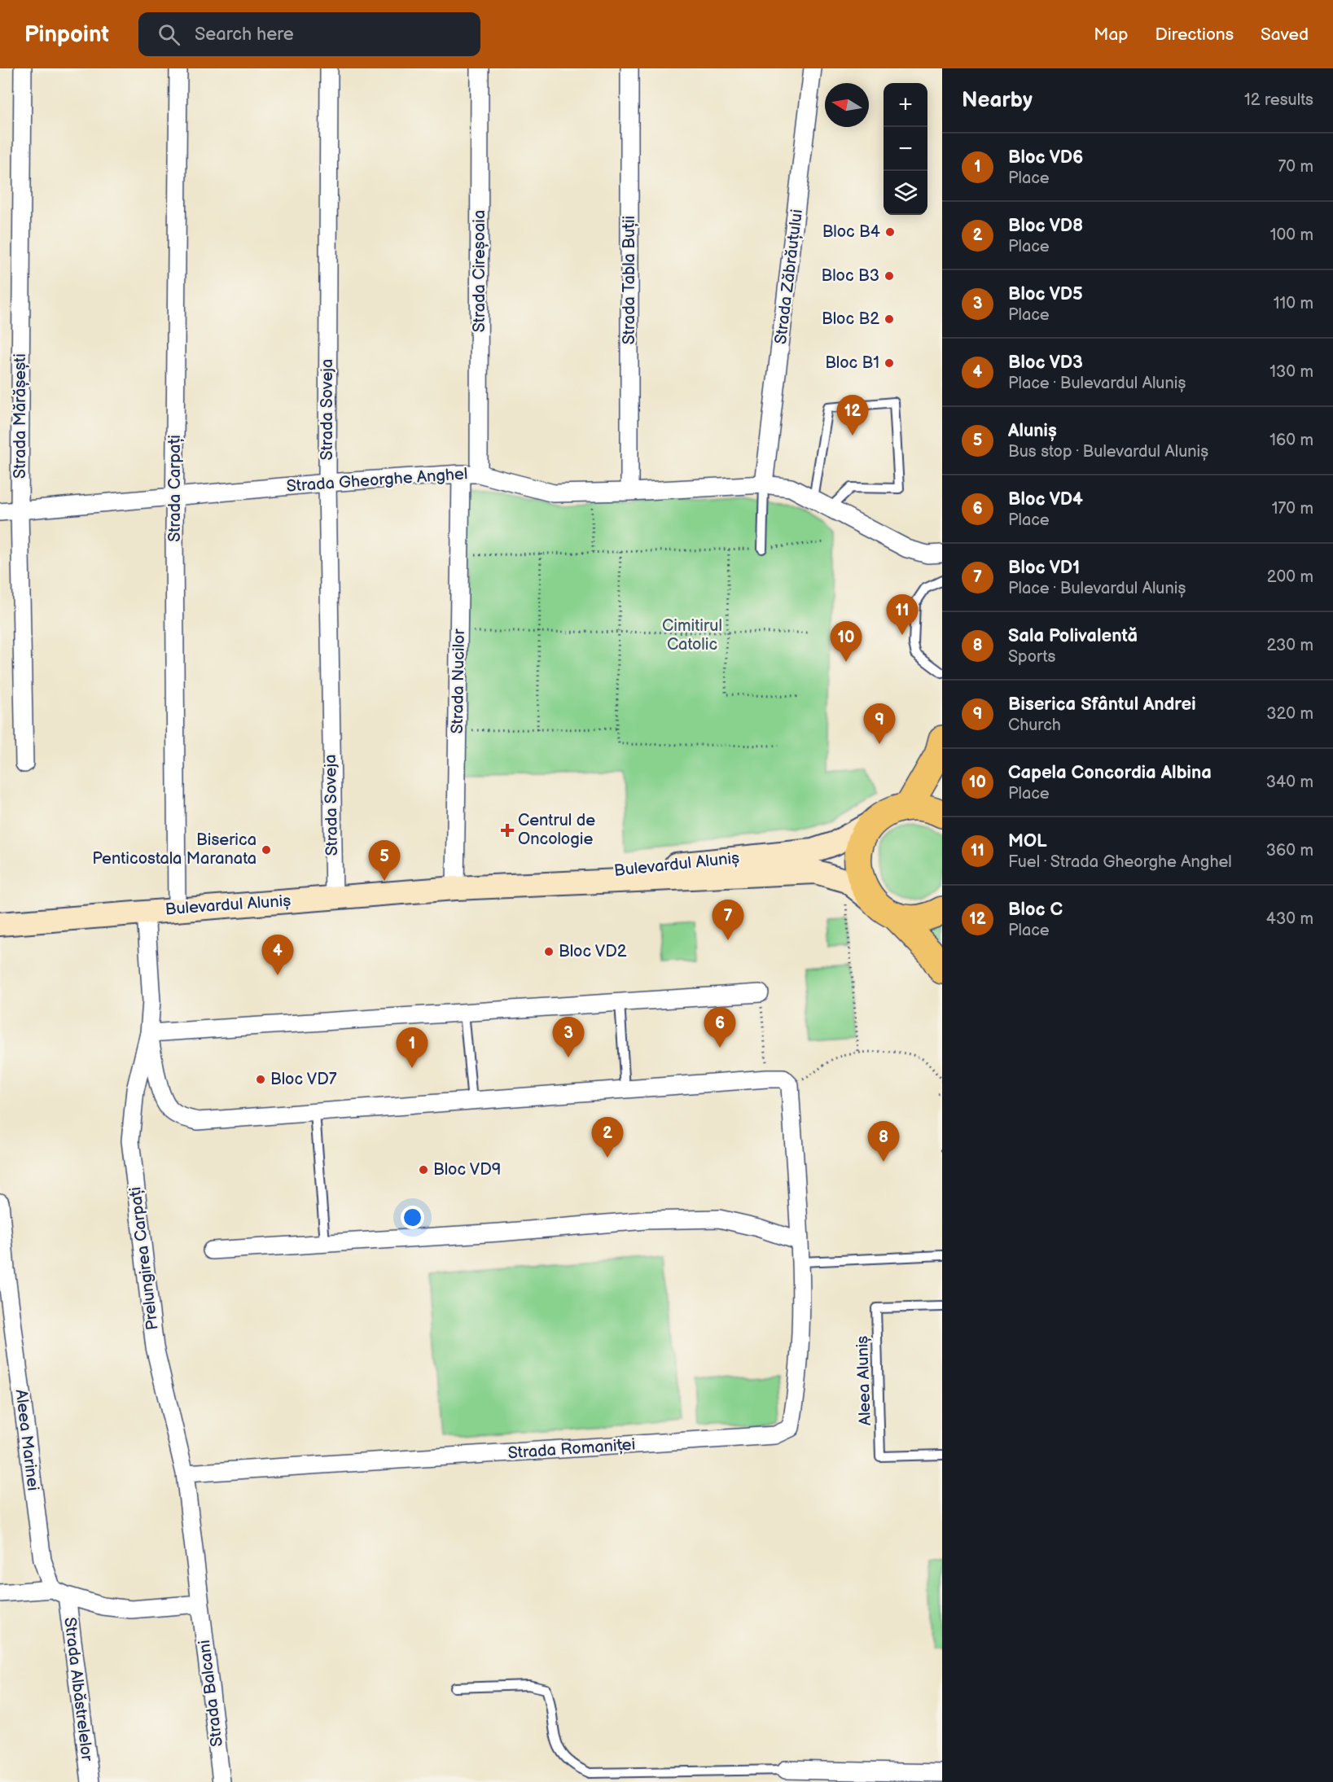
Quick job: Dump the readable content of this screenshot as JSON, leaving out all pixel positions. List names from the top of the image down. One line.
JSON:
{"streets":{"main road":["Bulevardul Aluniș"],"street":["Strada Cireșoaia","Strada Zăbrăuțului","Strada Tabla Buții","Strada Soveja","Strada Mărășești","Strada Gheorghe Anghel","Strada Carpați","Strada Nucilor","Prelungirea Carpați","Aleea Marinei","Strada Romaniței","Strada Albăstrelelor","Strada Balcani"],"lane":["Aleea Aluniș"]},"crossings":[["Strada Cireșoaia","Strada Gheorghe Anghel"],["Strada Zăbrăuțului","Strada Gheorghe Anghel"],["Strada Tabla Buții","Strada Gheorghe Anghel"],["Strada Soveja","Strada Gheorghe Anghel"],["Strada Soveja","Bulevardul Aluniș"],["Strada Mărășești","Strada Gheorghe Anghel"],["Strada Gheorghe Anghel","Strada Carpați"],["Strada Gheorghe Anghel","Strada Nucilor"],["Strada Carpați","Bulevardul Aluniș"],["Strada Nucilor","Bulevardul Aluniș"],["Bulevardul Aluniș","Prelungirea Carpați"],["Prelungirea Carpați","Strada Romaniței"],["Prelungirea Carpați","Strada Balcani"],["Aleea Marinei","Strada Albăstrelelor"]],"parks":["Cimitirul Catolic"],"places":{"other":["Bloc B4","Bloc B3","Bloc B2","Bloc B1","Biserica Penticostala Maranata","Bloc VD2","Bloc VD7","Bloc VD9"],"health":["Centrul de Oncologie"]},"north":"left","page":{"header":"Pinpoint","search":"Search here","nav":["Map","Directions","Saved"],"heading":["Nearby","12 results"],"map_buttons":["+","−"],"list":[{"mark":"1","name":"Bloc VD6","note":"Place","value":"70 m"},{"mark":"2","name":"Bloc VD8","note":"Place","value":"100 m"},{"mark":"3","name":"Bloc VD5","note":"Place","value":"110 m"},{"mark":"4","name":"Bloc VD3","note":"Place · Bulevardul Aluniș","value":"130 m"},{"mark":"5","name":"Aluniș","note":"Bus stop · Bulevardul Aluniș","value":"160 m"},{"mark":"6","name":"Bloc VD4","note":"Place","value":"170 m"},{"mark":"7","name":"Bloc VD1","note":"Place · Bulevardul Aluniș","value":"200 m"},{"mark":"8","name":"Sala Polivalentă","note":"Sports","value":"230 m"},{"mark":"9","name":"Biserica Sfântul Andrei","note":"Church","value":"320 m"},{"mark":"10","name":"Capela Concordia Albina","note":"Place","value":"340 m"},{"mark":"11","name":"MOL","note":"Fuel · Strada Gheorghe Anghel","value":"360 m"},{"mark":"12","name":"Bloc C","note":"Place","value":"430 m"}],"pins":["12","11","10","9","5","7","4","6","3","1","2","8"]}}
